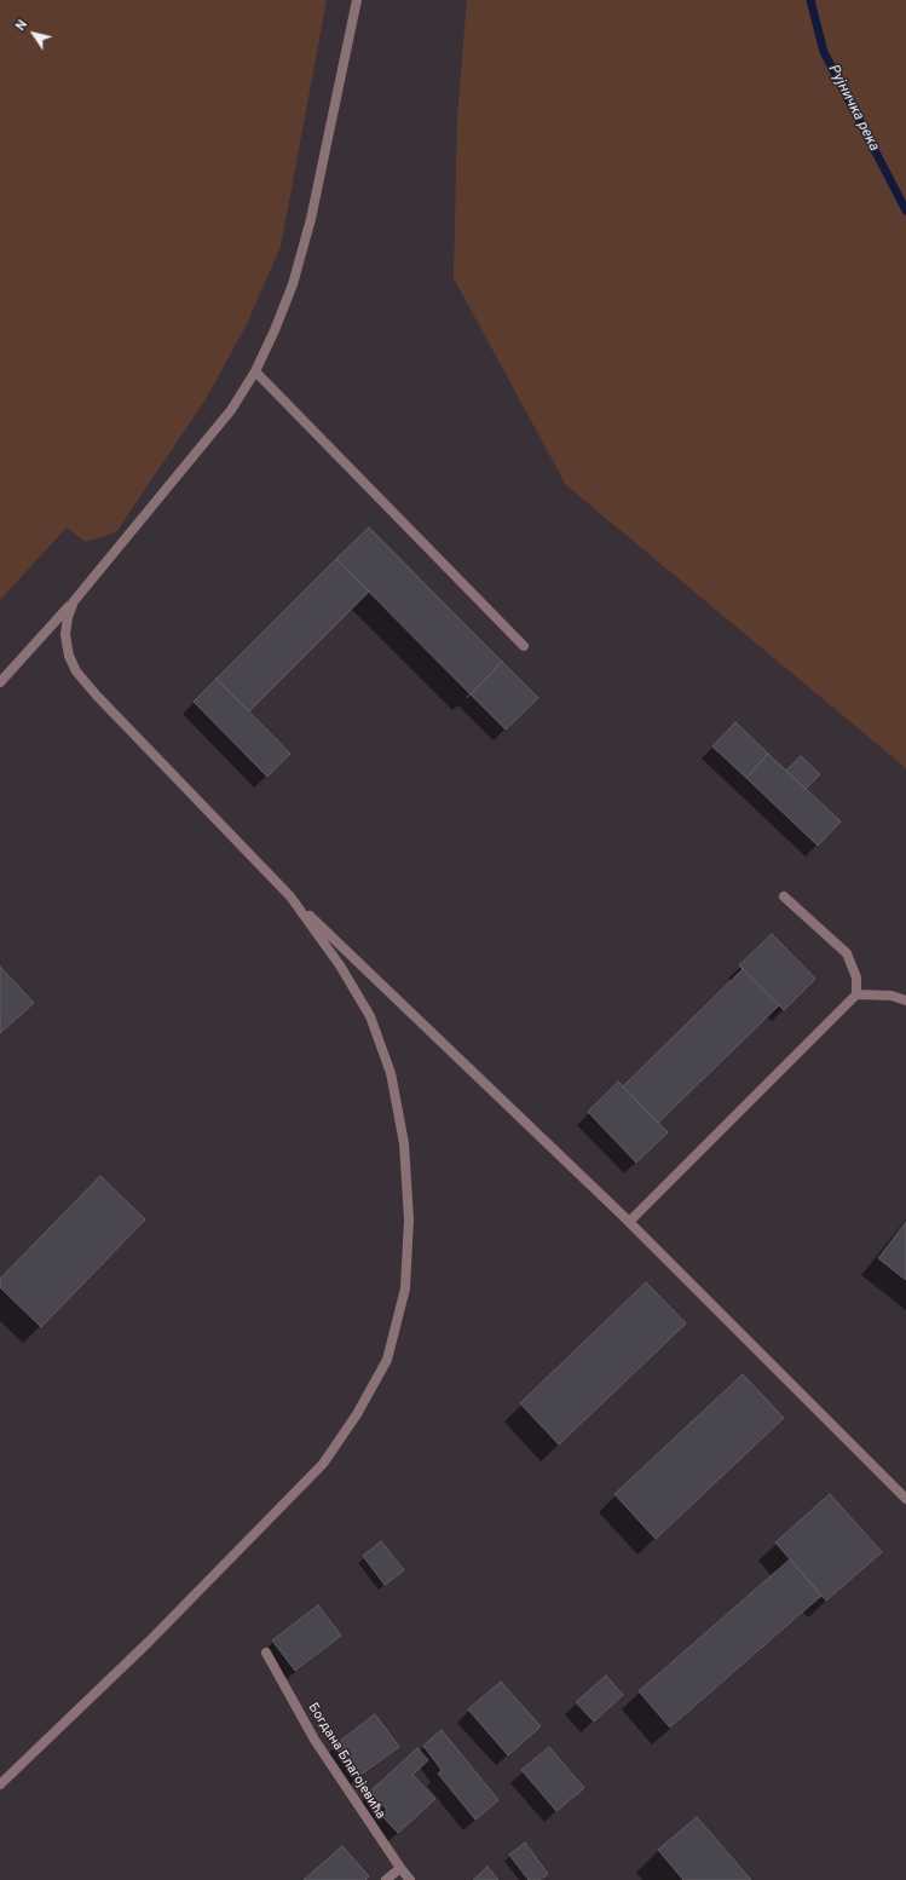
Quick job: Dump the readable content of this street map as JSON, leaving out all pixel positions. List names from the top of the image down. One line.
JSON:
{"streets":{"street":["Богдана Благојевића"]},"water":["Рујничка река"],"north":"top left"}
